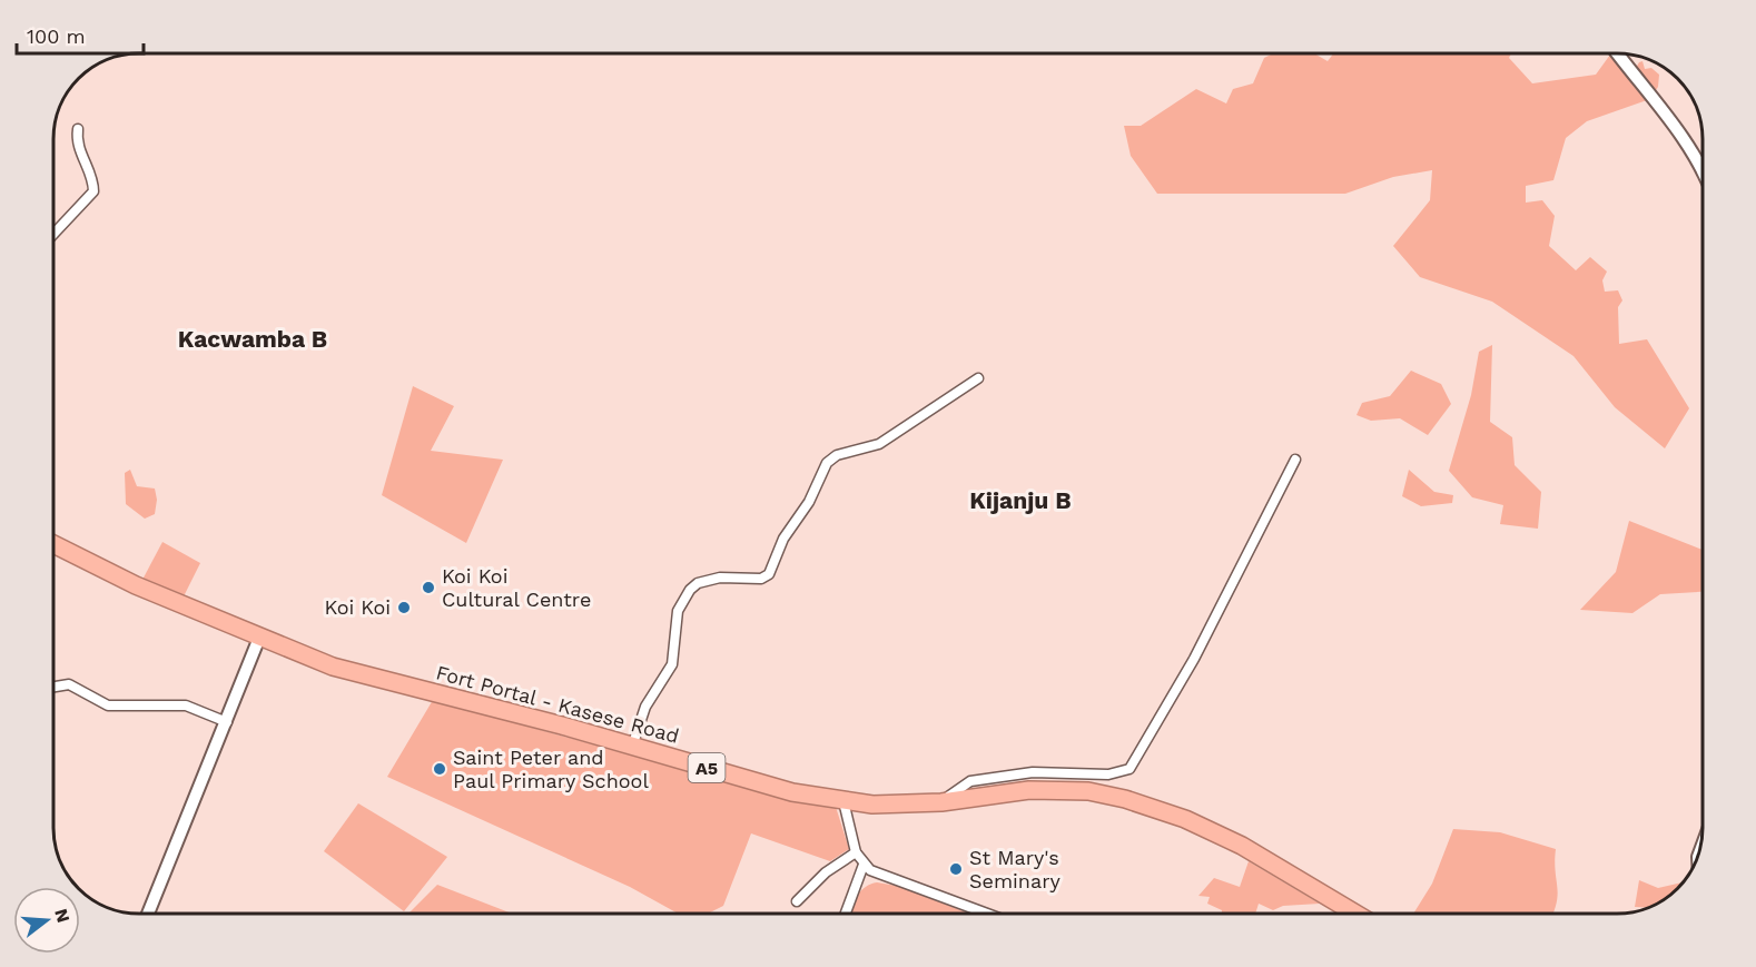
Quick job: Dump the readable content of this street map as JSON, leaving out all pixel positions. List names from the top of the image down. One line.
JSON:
{"streets":{"highway":["Fort Portal - Kasese Road","A5"]},"districts":["Kacwamba B","Kijanju B"],"places":["Koi Koi Cultural Centre","Koi Koi","Saint Peter and Paul Primary School","St Mary's Seminary"],"scale_bar":"100 m","north":"right"}
